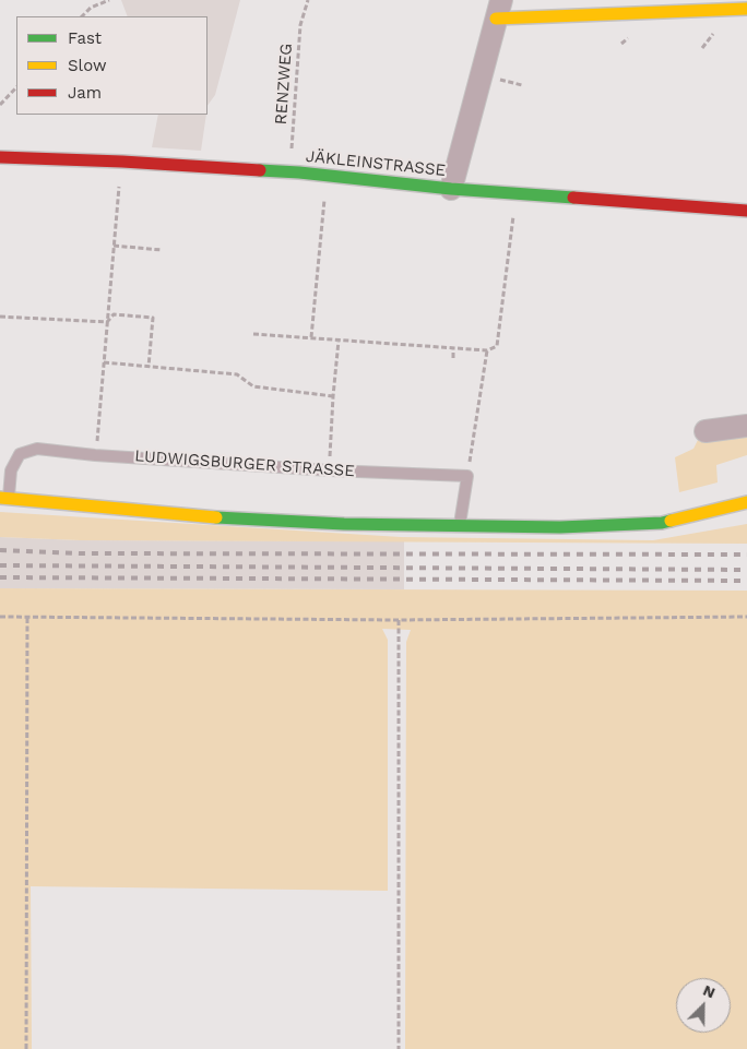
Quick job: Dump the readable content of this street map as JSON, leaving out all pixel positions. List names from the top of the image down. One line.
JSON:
{"streets":{"street":["JÄKLEINSTRASSE","LUDWIGSBURGER STRASSE"],"path":["RENZWEG"]},"crossings":[["RENZWEG","JÄKLEINSTRASSE"]],"legend":["Fast","Slow","Jam"],"north":"top right"}
